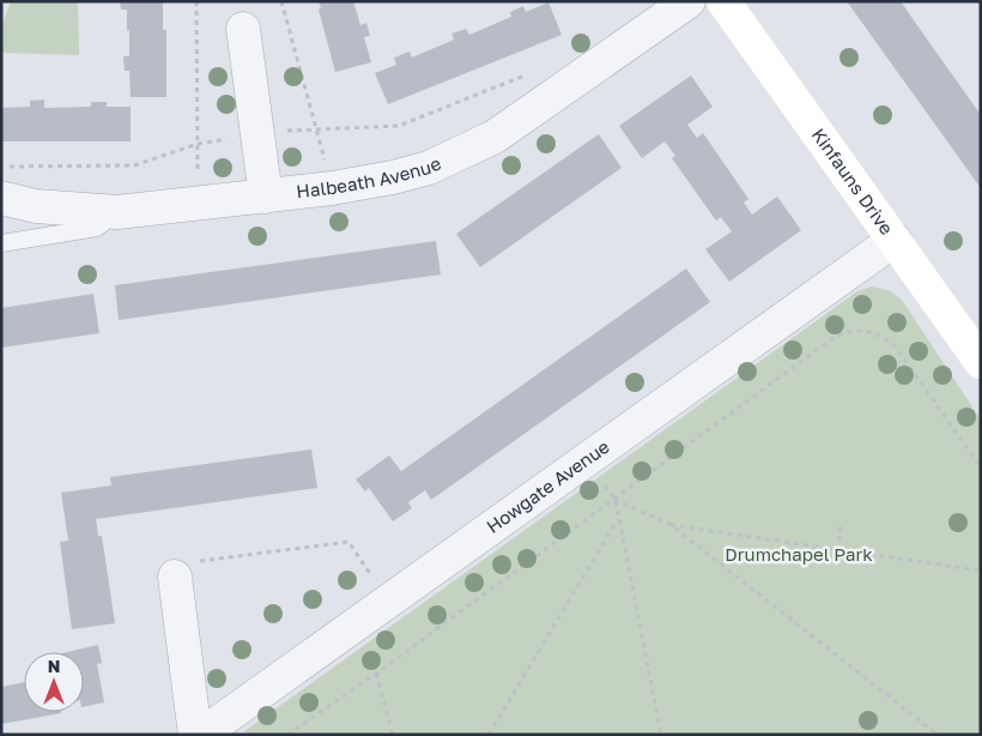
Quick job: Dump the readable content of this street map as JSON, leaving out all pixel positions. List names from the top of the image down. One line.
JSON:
{"streets":{"street":["Halbeath Avenue","Kinfauns Drive","Howgate Avenue"]},"crossings":[["Kinfauns Drive","Howgate Avenue"]],"parks":["Drumchapel Park"],"north":"top"}
